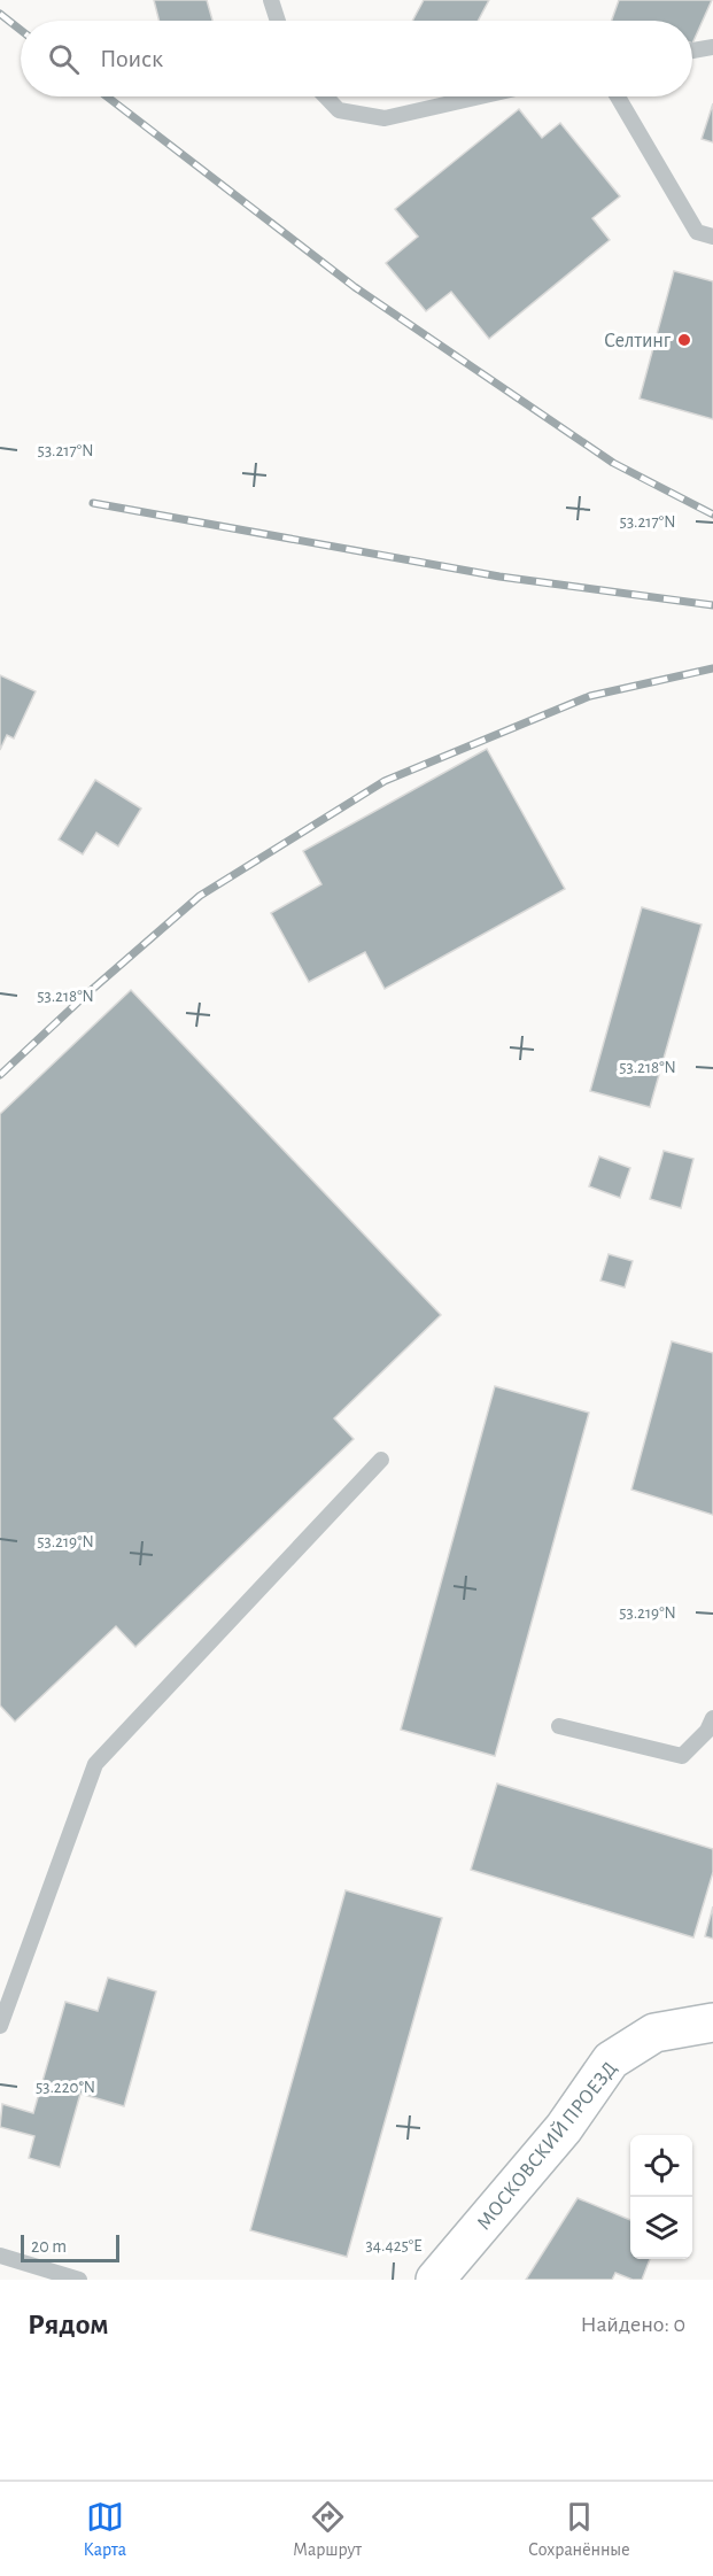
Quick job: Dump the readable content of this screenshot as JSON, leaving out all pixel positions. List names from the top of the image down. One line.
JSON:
{"streets":{"street":["МОСКОВСКИЙ ПРОЕЗД"]},"places":["Селтинг"],"scale_bar":"20 m","page":{"search":"Поиск","scale":"20 m","heading":["Рядом","Найдено: 0"],"nav":["Карта","Маршрут","Сохранённые"]},"coordinates":["53.217°N","53.218°N","53.219°N","53.220°N","34.425°E"]}
